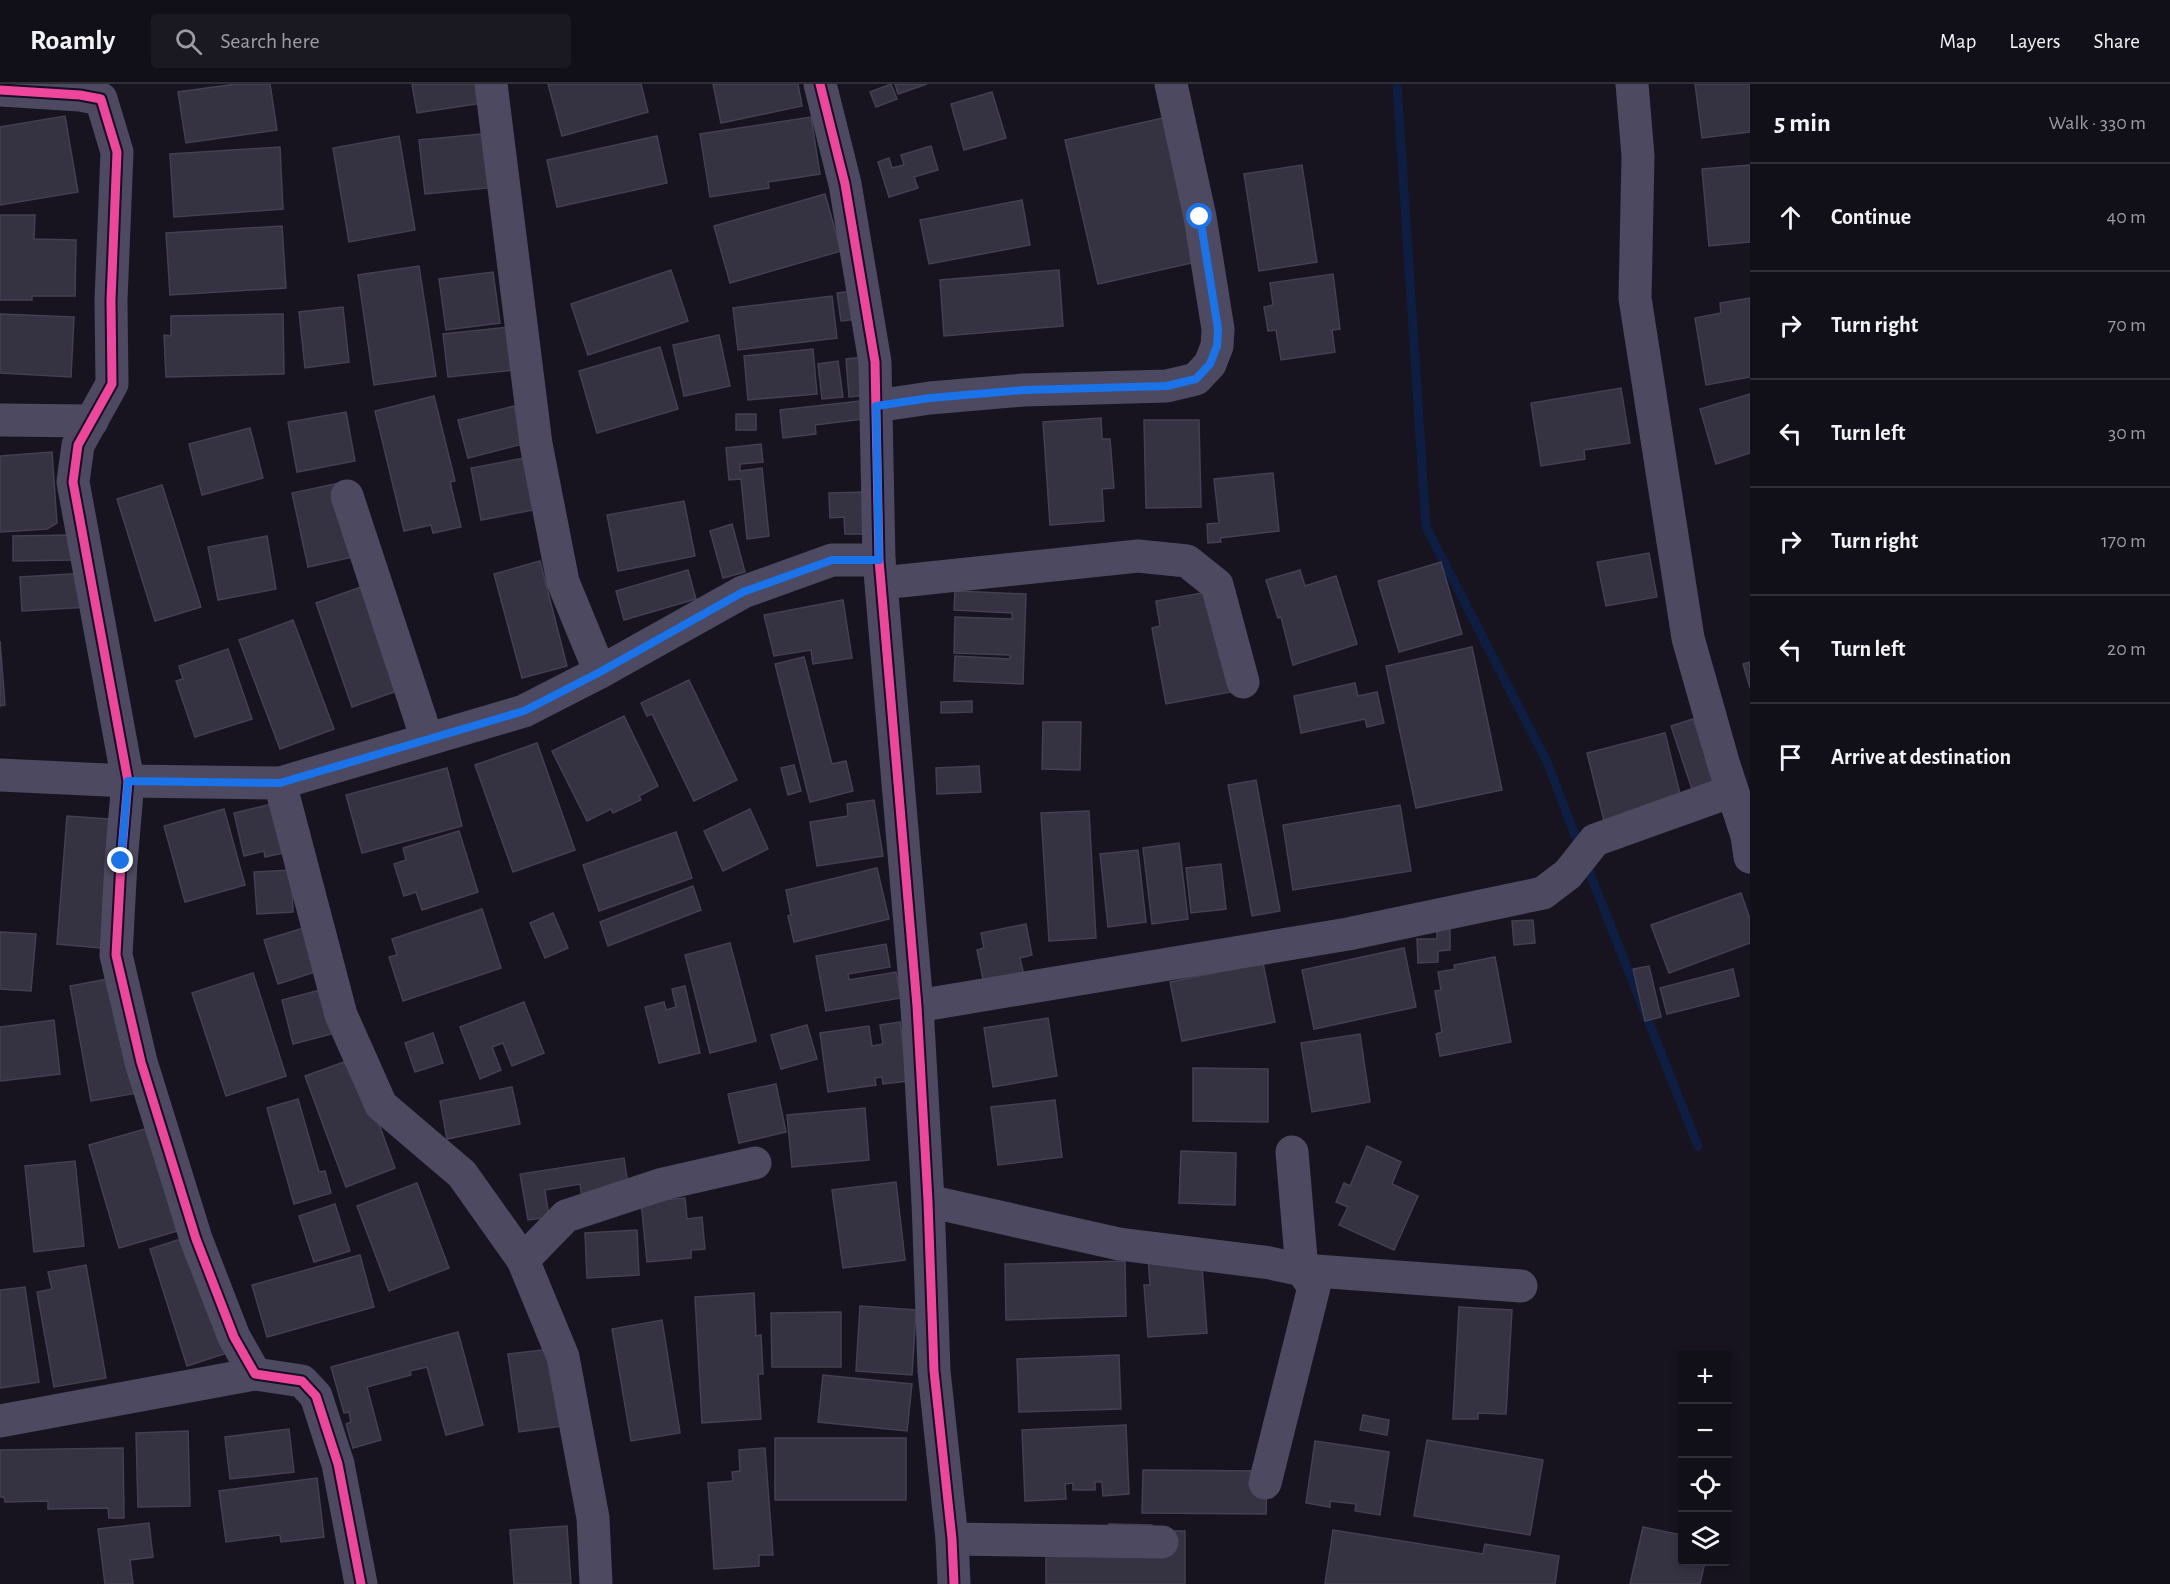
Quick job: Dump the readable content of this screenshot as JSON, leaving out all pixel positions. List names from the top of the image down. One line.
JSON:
{"page":{"header":"Roamly","search":"Search here","nav":["Map","Layers","Share"],"heading":["5 min","Walk · 330 m"],"list":[["Continue","40 m"],["Turn right","70 m"],["Turn left","30 m"],["Turn right","170 m"],["Turn left","20 m"],"Arrive at destination"],"map_buttons":["+","−"]}}
